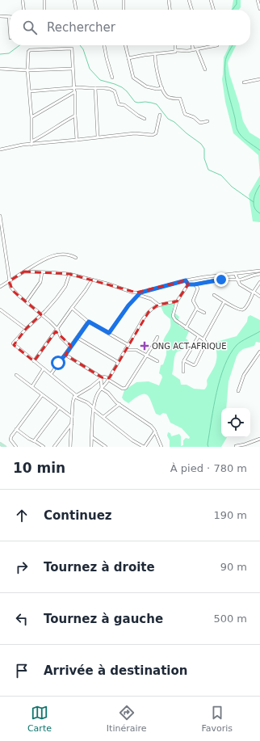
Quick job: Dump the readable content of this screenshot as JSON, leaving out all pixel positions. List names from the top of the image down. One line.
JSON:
{"places":{"health":["ONG ACT-AFRIQUE"]},"page":{"search":"Rechercher","heading":["10 min","À pied · 780 m"],"list":[["Continuez","190 m"],["Tournez à droite","90 m"],["Tournez à gauche","500 m"],"Arrivée à destination"],"nav":["Carte","Itinéraire","Favoris"]}}
